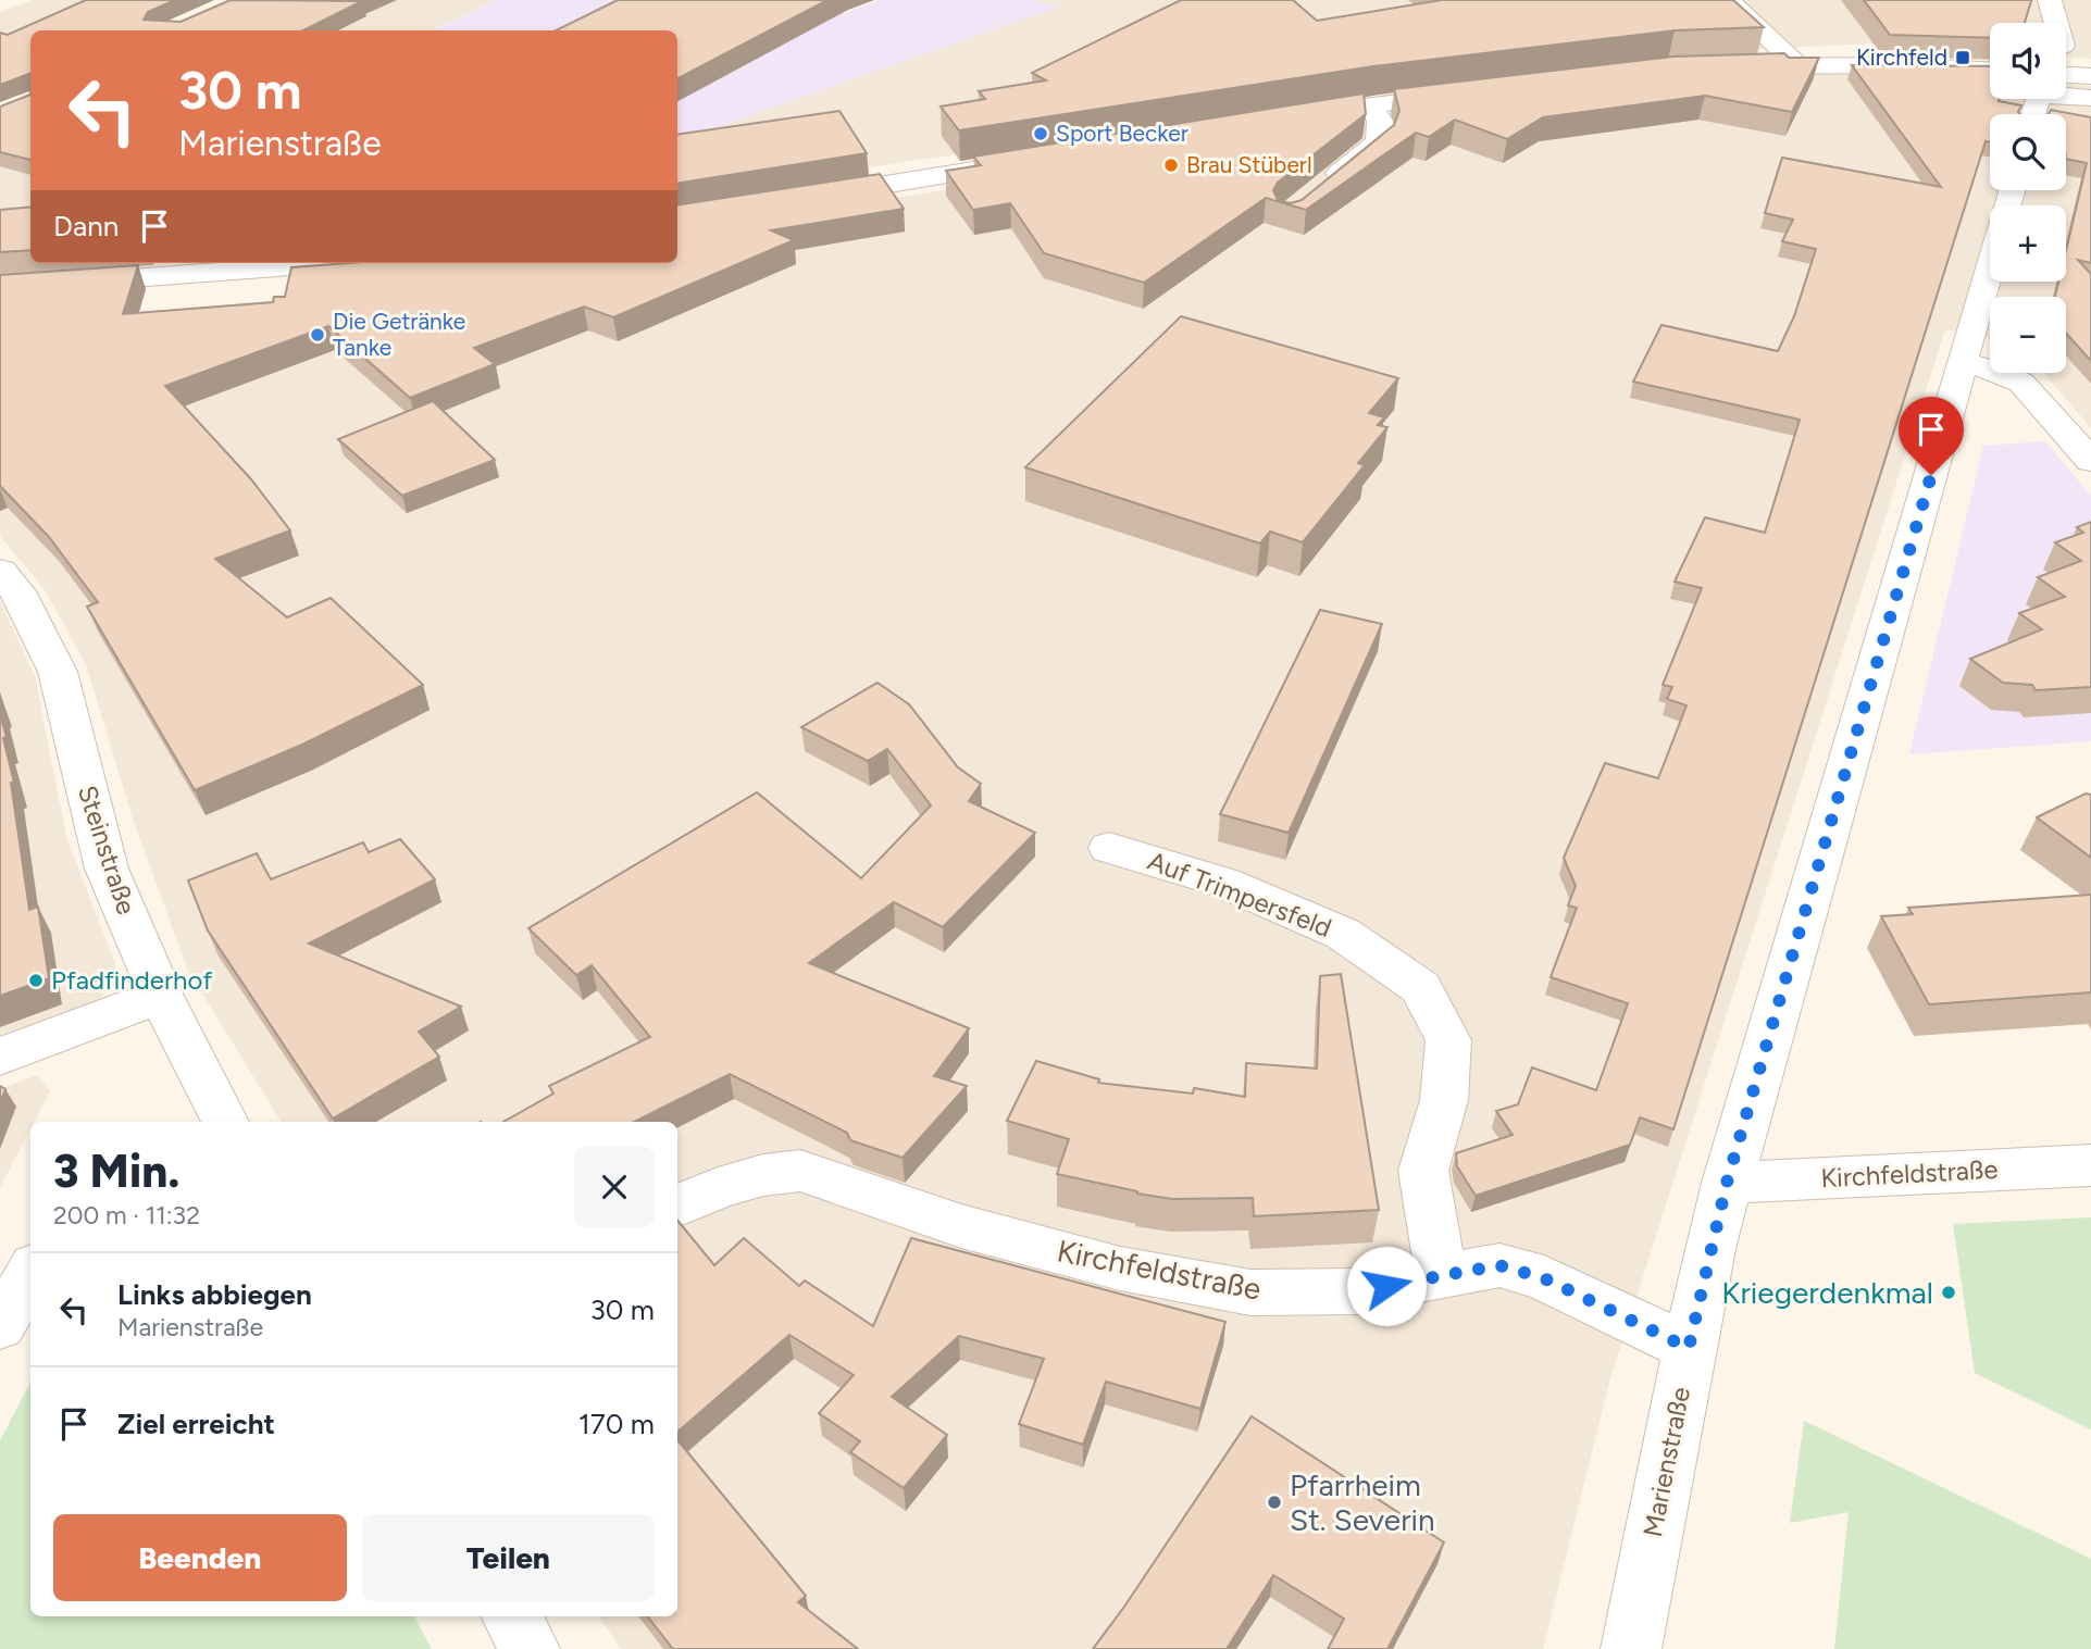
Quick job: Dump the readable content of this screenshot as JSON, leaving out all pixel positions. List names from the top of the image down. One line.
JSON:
{"streets":{"street":["Steinstraße","Auf Trimpersfeld","Kirchfeldstraße","Marienstraße"]},"crossings":[["Auf Trimpersfeld","Kirchfeldstraße"],["Kirchfeldstraße","Marienstraße"]],"places":{"transit":["Kirchfeld"],"other":["Sport Becker","Brau Stüberl","Die Getränke Tanke","Pfadfinderhof","Kriegerdenkmal","Pfarrheim St. Severin"]},"page":{"map_buttons":["+","−"],"turn":["30 m","Marienstraße"],"then":"Dann","heading":["3 Min.","200 m · 11:32"],"list":[{"name":"Links abbiegen","note":"Marienstraße","value":"30 m"},{"name":"Ziel erreicht","value":"170 m"}],"buttons":["Beenden","Teilen"]}}
